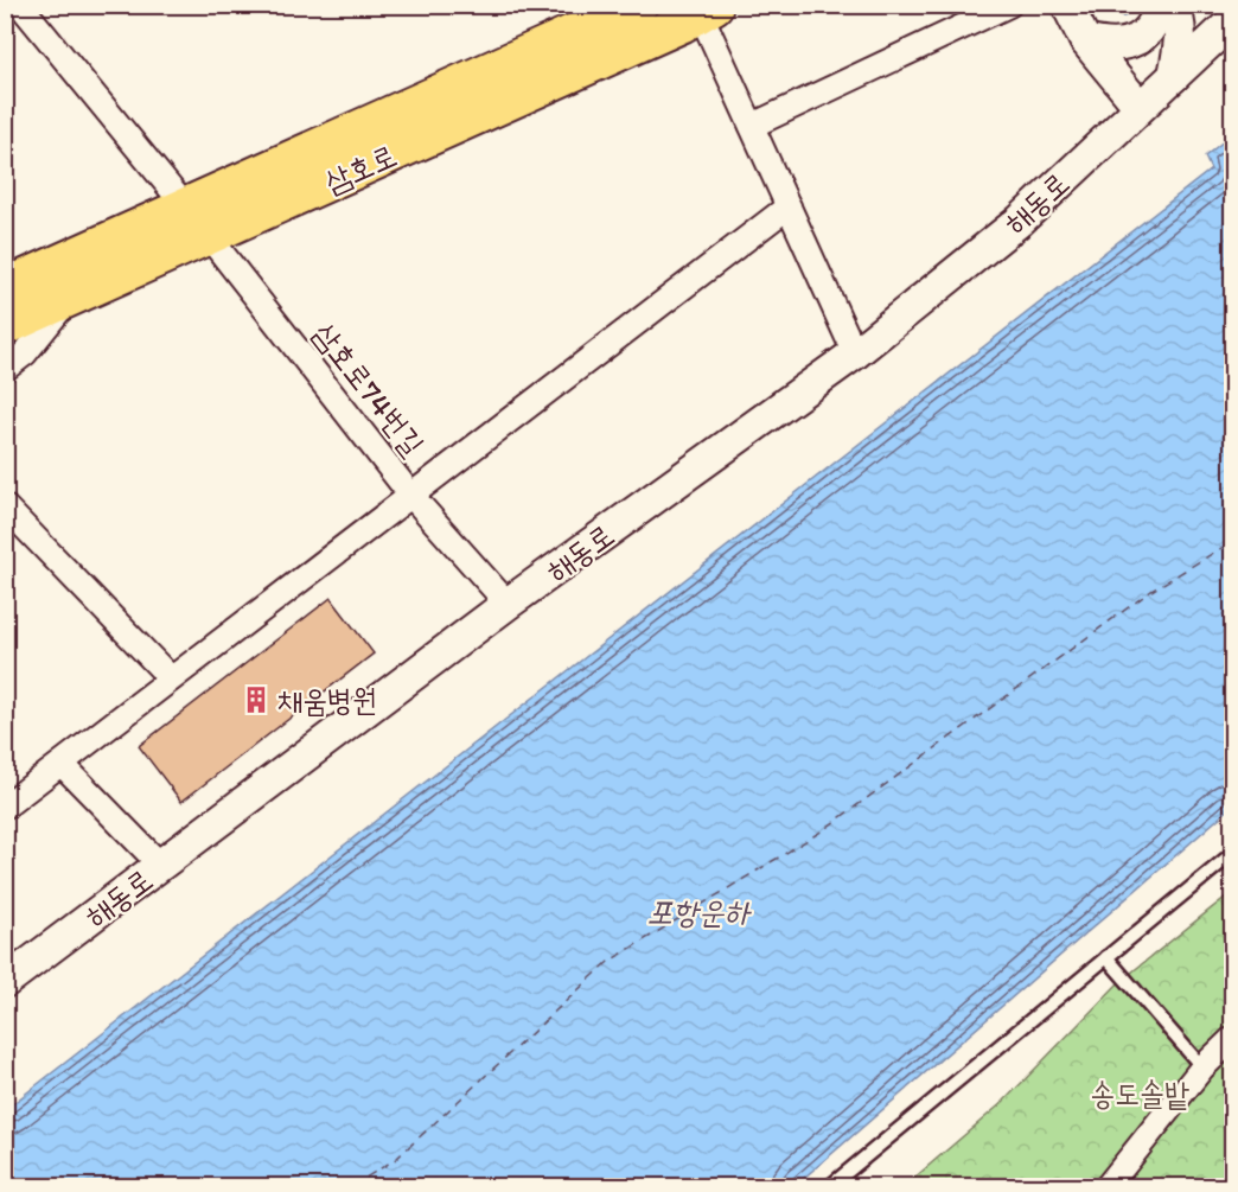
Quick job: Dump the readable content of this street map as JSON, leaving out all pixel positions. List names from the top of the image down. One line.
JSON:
{"streets":{"main road":["삼호로"],"street":["해동로","삼호로74번길"]},"crossings":[["삼호로","삼호로74번길"],["해동로","삼호로74번길"]],"water":["포항운하"],"parks":["송도솔밭"],"places":{"building":["채움병원"]}}
